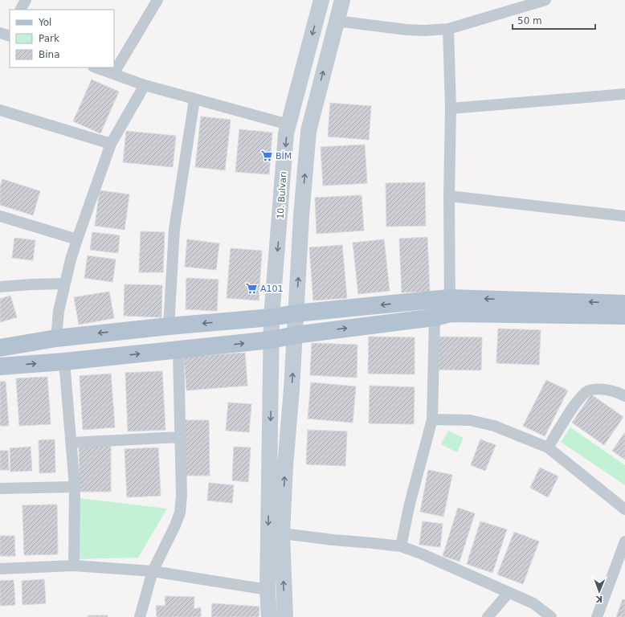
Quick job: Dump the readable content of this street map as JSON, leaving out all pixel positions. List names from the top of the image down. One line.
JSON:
{"streets":{"main road":["10. Bulvarı"]},"places":{"supermarket":["BİM","A101"]},"legend":["Yol","Park","Bina"],"scale_bar":"50 m","north":"bottom"}
